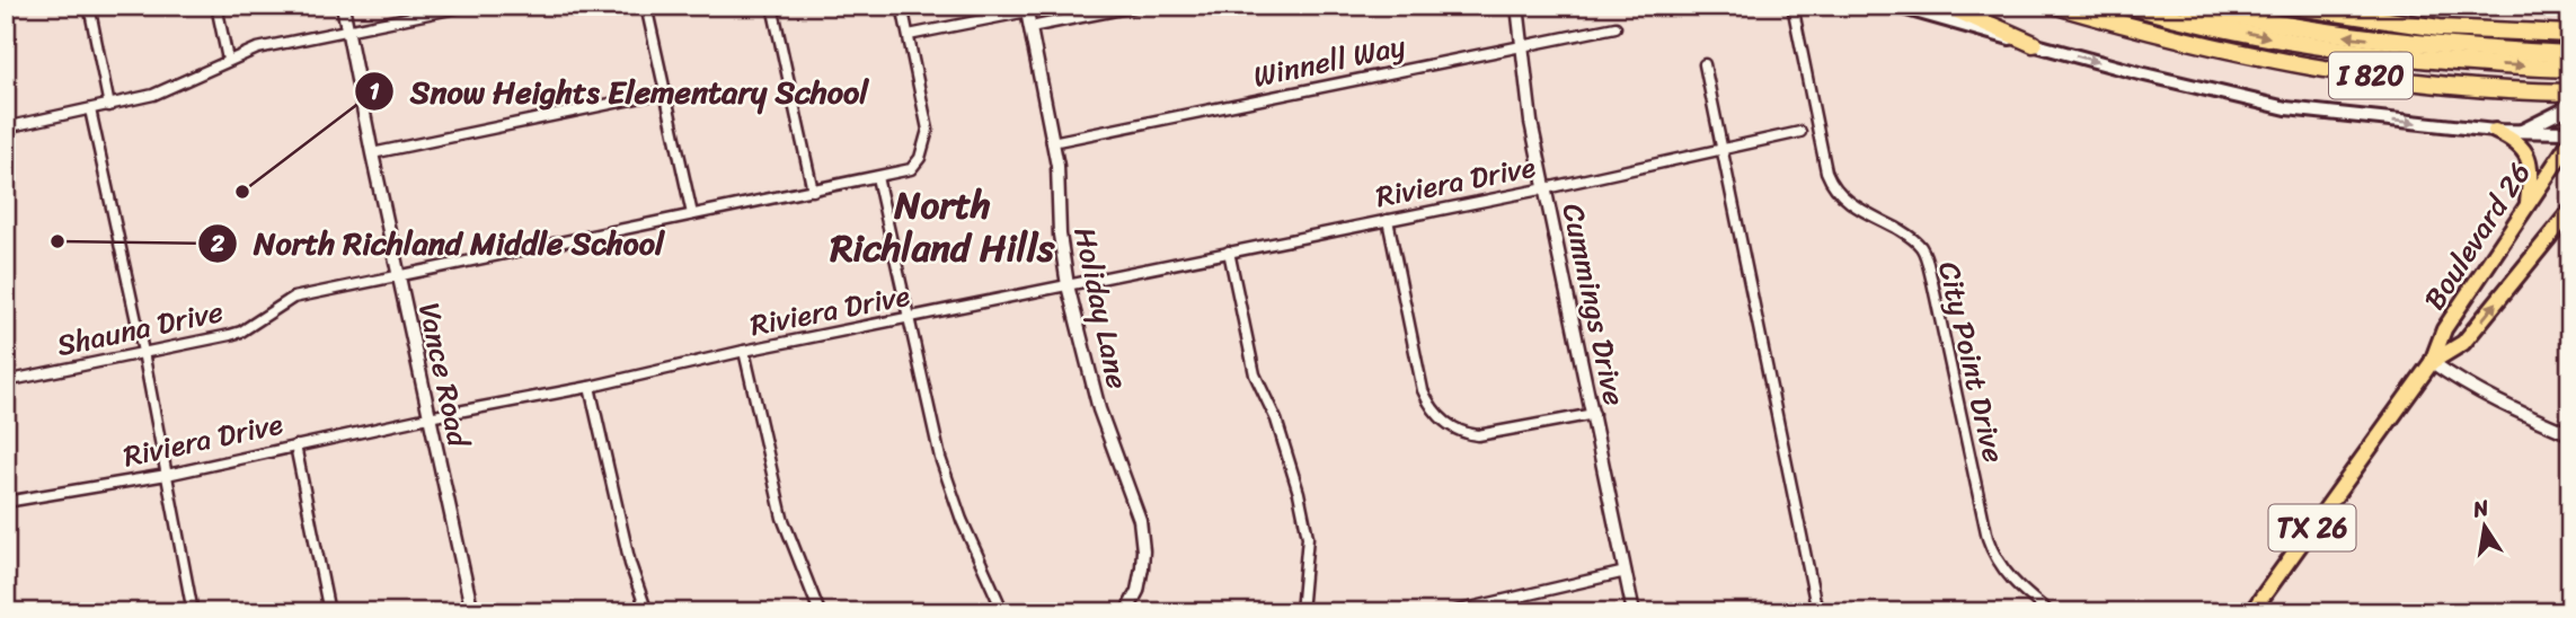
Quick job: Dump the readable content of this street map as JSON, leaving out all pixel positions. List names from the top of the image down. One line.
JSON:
{"streets":{"highway":["I 820"],"main road":["Boulevard 26","TX 26"],"street":["Winnell Way","Riviera Drive","Cummings Drive","Holiday Lane","Shauna Drive","City Point Drive","Vance Road"]},"crossings":[["Winnell Way","Cummings Drive"],["Winnell Way","Holiday Lane"],["Riviera Drive","Cummings Drive"],["Riviera Drive","Holiday Lane"],["Riviera Drive","Vance Road"],["Shauna Drive","Vance Road"]],"districts":["North Richland Hills"],"places":["Snow Heights Elementary School","North Richland Middle School"],"north":"top"}
